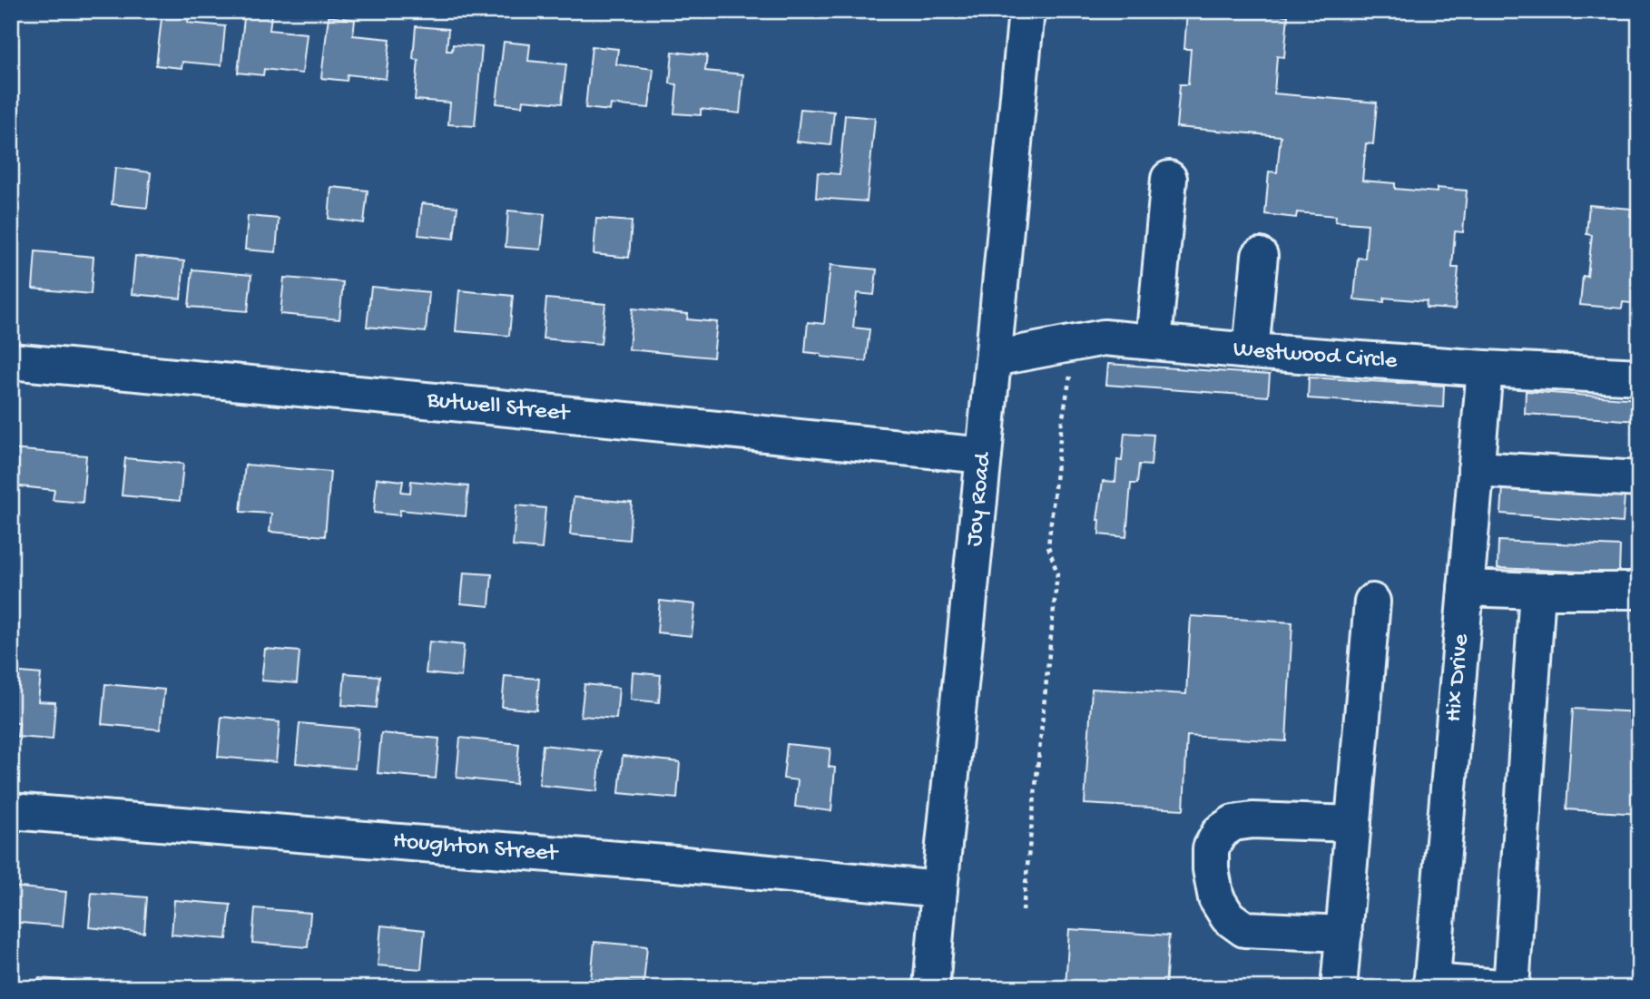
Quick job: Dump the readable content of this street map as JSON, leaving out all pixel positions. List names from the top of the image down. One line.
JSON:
{"streets":{"street":["Westwood Circle","Butwell Street","Joy Road","Hix Drive","Houghton Street"]},"crossings":[["Westwood Circle","Joy Road"],["Westwood Circle","Hix Drive"],["Butwell Street","Joy Road"],["Joy Road","Houghton Street"]]}
